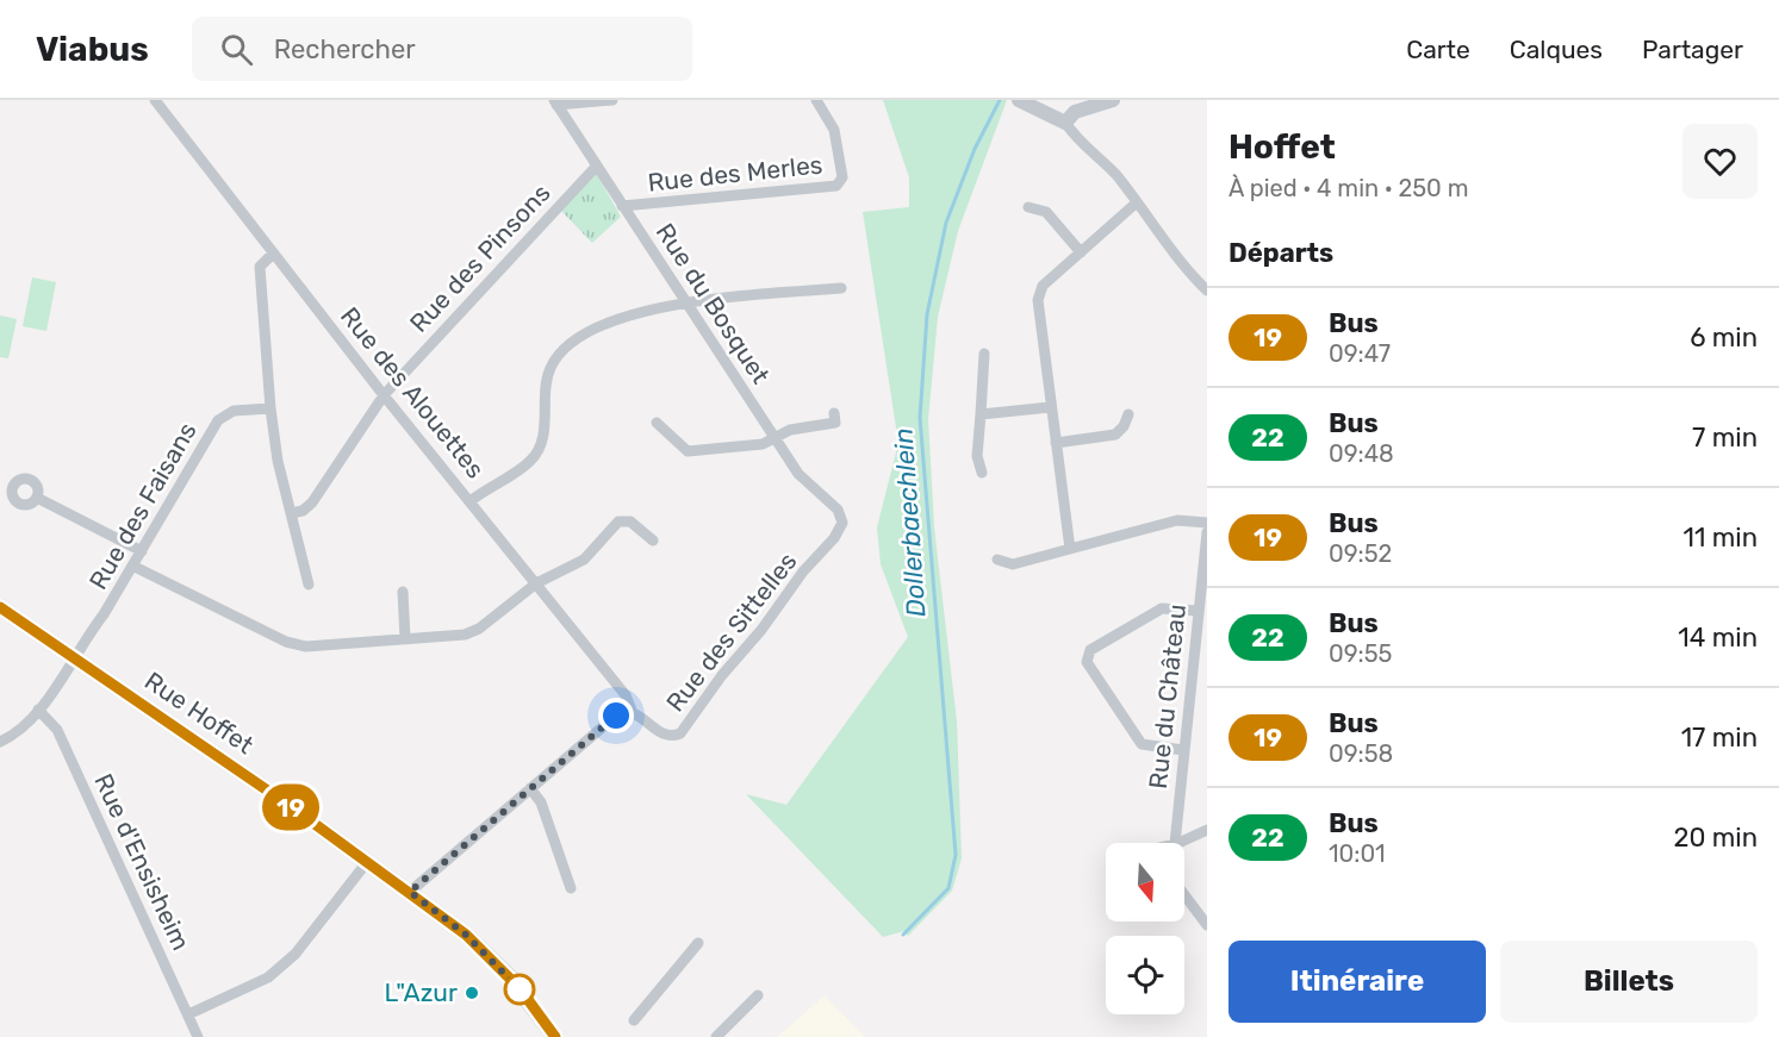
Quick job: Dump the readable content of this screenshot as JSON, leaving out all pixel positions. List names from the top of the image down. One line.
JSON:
{"streets":{"main road":["Rue Hoffet"],"street":["Rue des Merles","Rue des Pinsons","Rue du Bosquet","Rue des Alouettes","Rue des Faisans","Rue des Sittelles","Rue du Château","Rue d'Ensisheim"]},"crossings":[["Rue des Merles","Rue du Bosquet"],["Rue des Pinsons","Rue du Bosquet"],["Rue des Pinsons","Rue des Alouettes"],["Rue du Bosquet","Rue des Sittelles"],["Rue des Alouettes","Rue des Sittelles"],["Rue des Faisans","Rue Hoffet"],["Rue des Faisans","Rue d'Ensisheim"],["Rue des Sittelles","Rue Hoffet"]],"water":["Dollerbaechlein"],"places":["L\"Azur"],"lines":["bus line 19"],"north":"bottom","page":{"header":"Viabus","search":"Rechercher","nav":["Carte","Calques","Partager"],"on_map":"19","heading":[["Hoffet","À pied · 4 min · 250 m"],"Départs"],"list":[{"mark":"19","name":"Bus","note":"09:47","value":"6 min"},{"mark":"22","name":"Bus","note":"09:48","value":"7 min"},{"mark":"19","name":"Bus","note":"09:52","value":"11 min"},{"mark":"22","name":"Bus","note":"09:55","value":"14 min"},{"mark":"19","name":"Bus","note":"09:58","value":"17 min"},{"mark":"22","name":"Bus","note":"10:01","value":"20 min"}],"buttons":["Itinéraire","Billets"]}}
